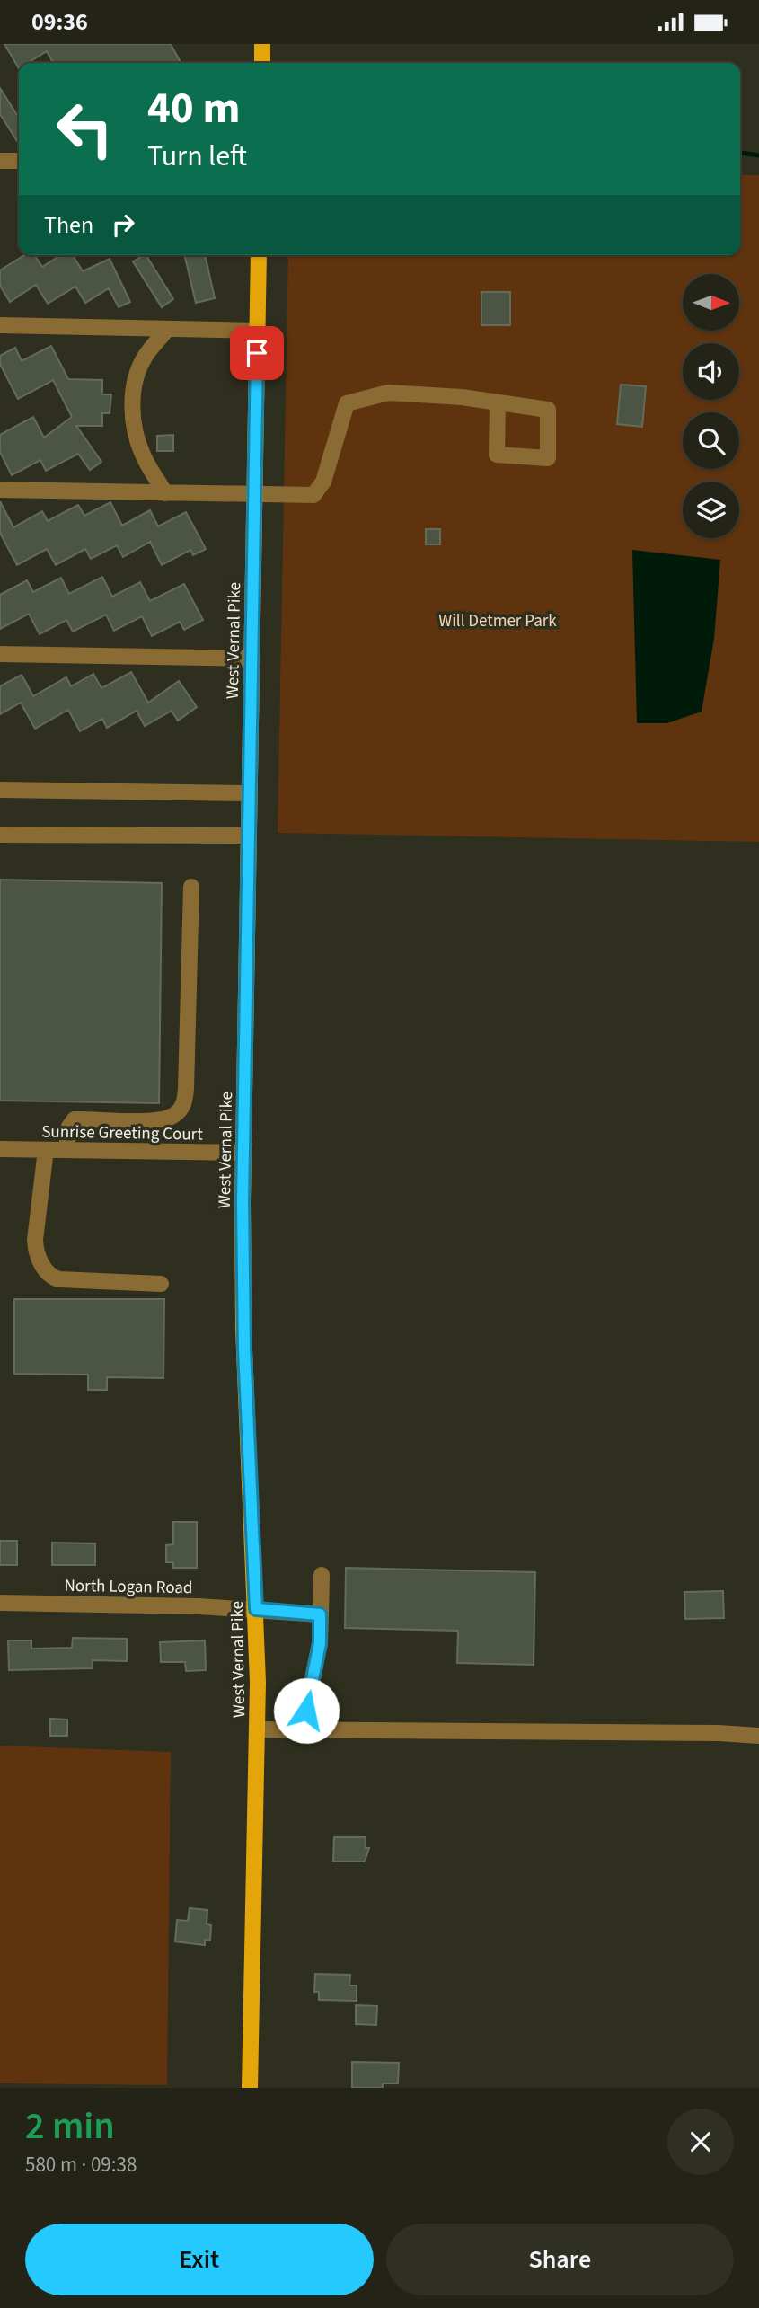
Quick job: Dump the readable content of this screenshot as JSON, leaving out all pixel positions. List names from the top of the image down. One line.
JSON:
{"streets":{"main road":["West Vernal Pike"],"street":["Sunrise Greeting Court","North Logan Road"]},"crossings":[["West Vernal Pike","Sunrise Greeting Court"],["West Vernal Pike","North Logan Road"]],"parks":["Will Detmer Park"],"north":"right","page":{"status":"09:36","turn":["40 m","Turn left"],"then":"Then","heading":["2 min","580 m · 09:38"],"buttons":["Exit","Share"]}}
